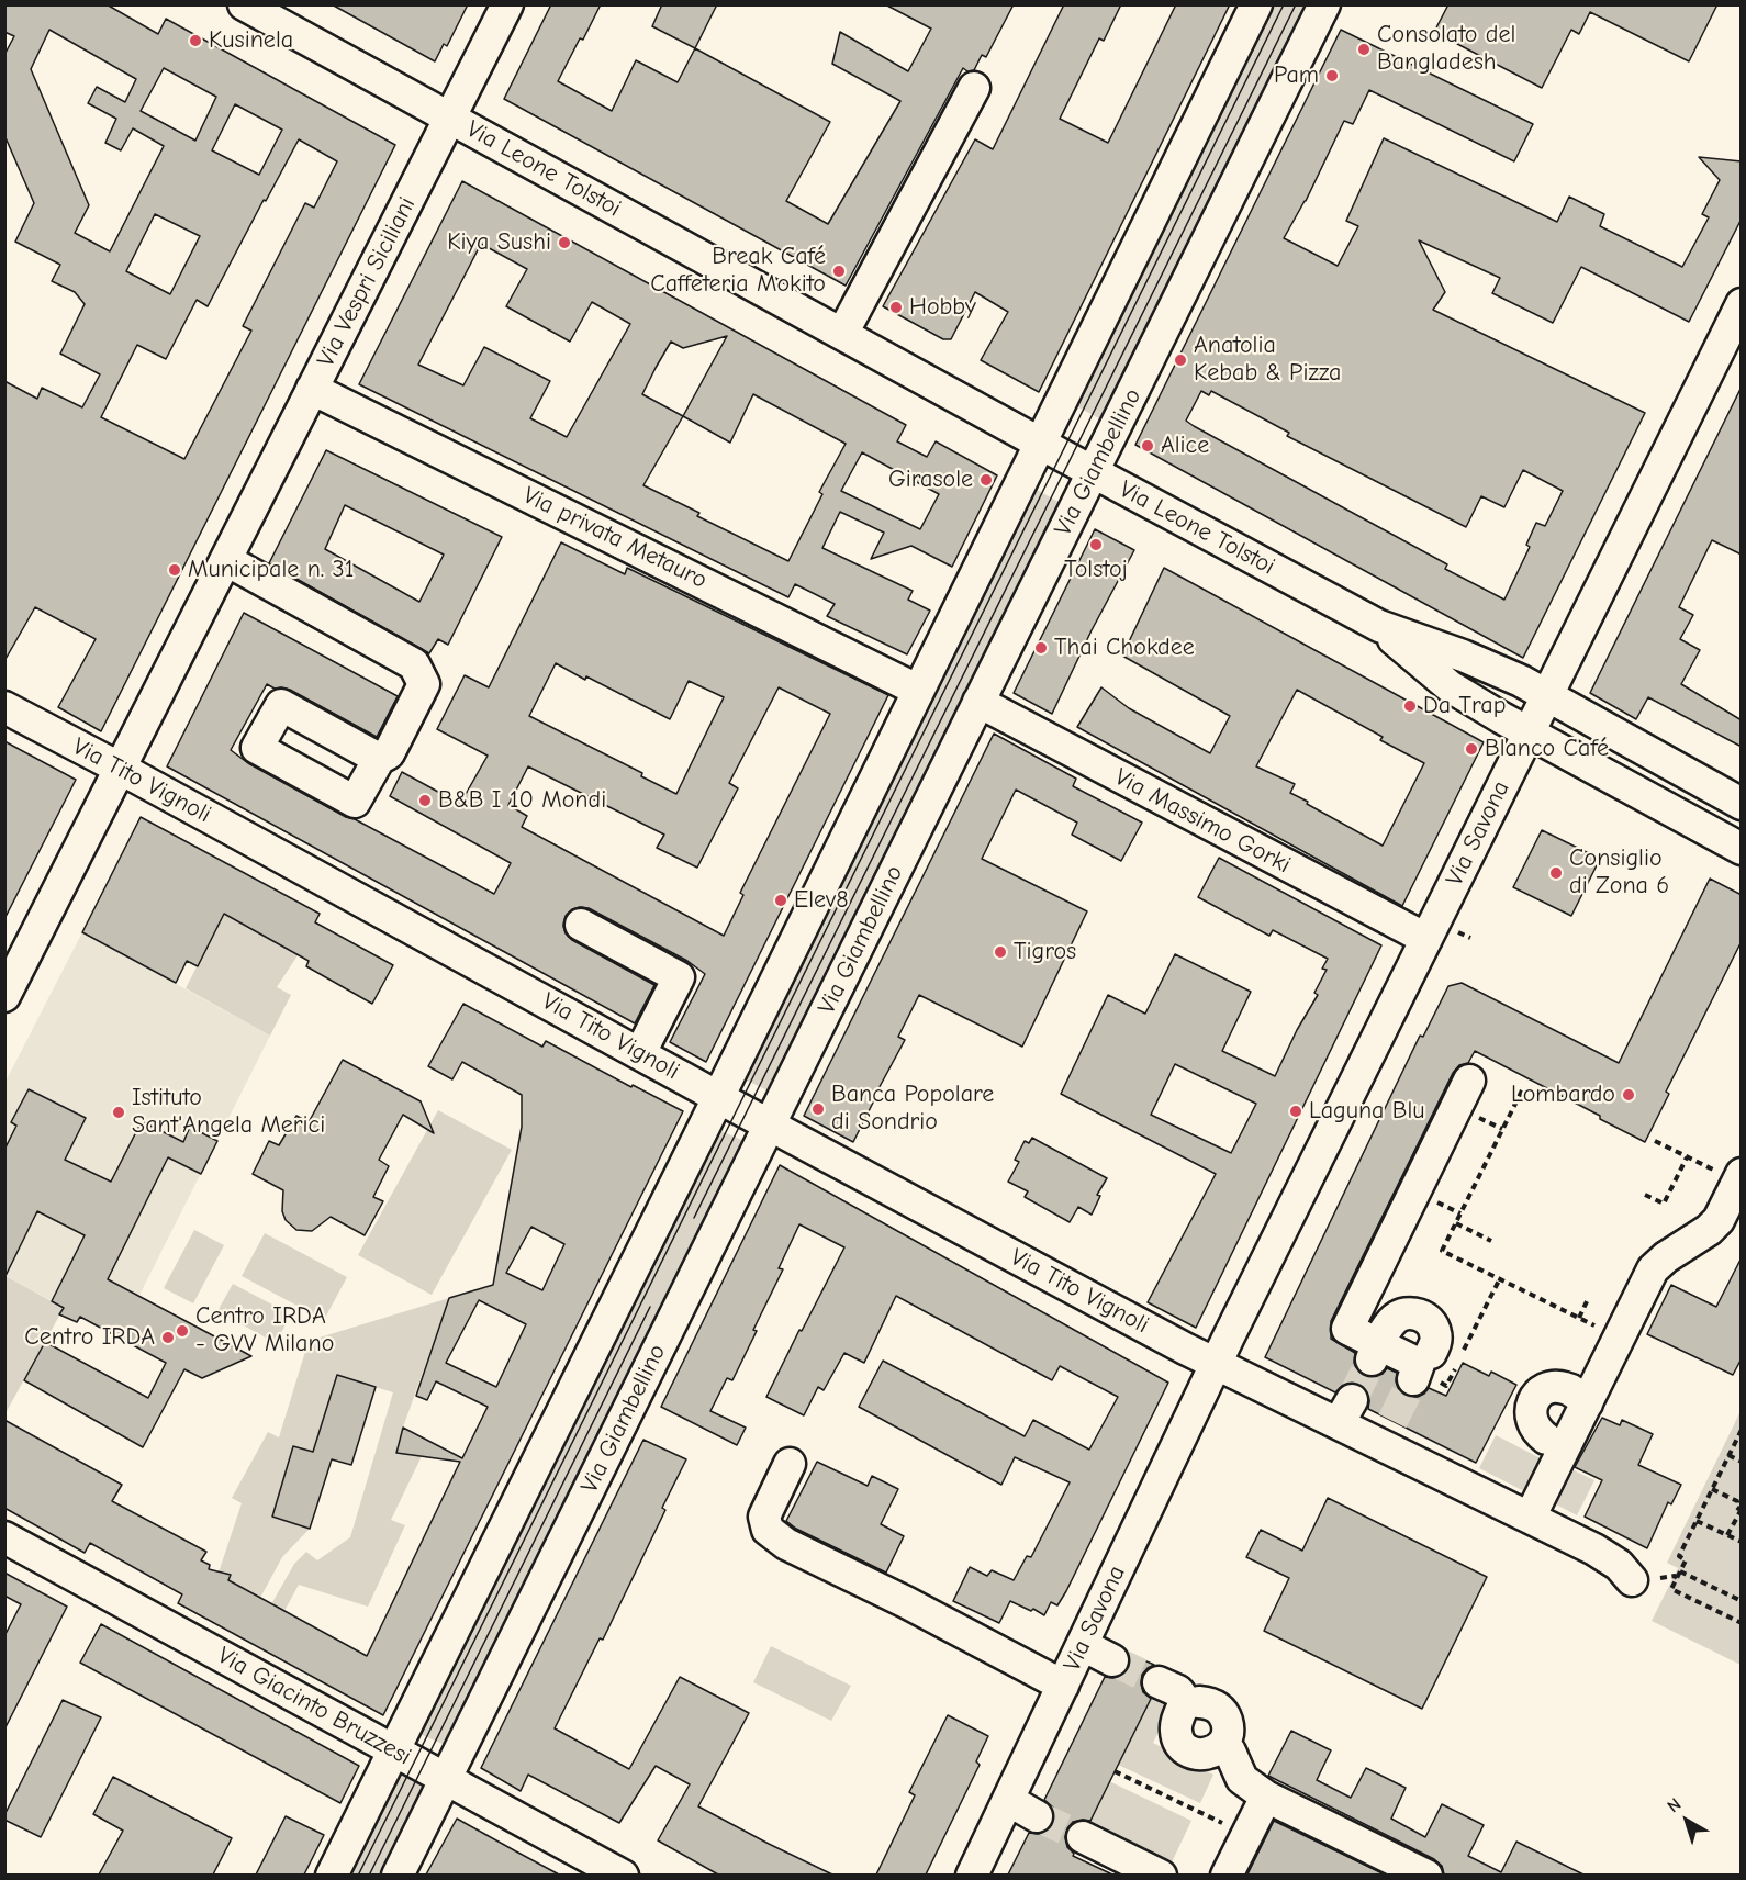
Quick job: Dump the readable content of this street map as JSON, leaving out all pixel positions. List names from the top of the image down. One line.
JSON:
{"streets":{"street":["Via Leone Tolstoi","Via Vespri Siciliani","Via Giambellino","Via privata Metauro","Via Tito Vignoli","Via Massimo Gorki","Via Savona","Via Giacinto Bruzzesi"]},"crossings":[["Via Leone Tolstoi","Via Vespri Siciliani"],["Via Leone Tolstoi","Via Giambellino"],["Via Leone Tolstoi","Via Savona"],["Via Vespri Siciliani","Via privata Metauro"],["Via Vespri Siciliani","Via Tito Vignoli"],["Via Giambellino","Via Tito Vignoli"],["Via Giambellino","Via Massimo Gorki"],["Via Giambellino","Via Giacinto Bruzzesi"],["Via Tito Vignoli","Via Savona"],["Via Massimo Gorki","Via Savona"]],"places":["Kusinela","Consolato del Bangladesh","Pam","Kiya Sushi","Break Café Caffeteria Mokito","Hobby","Anatolia Kebab & Pizza","Alice","Girasole","Tolstoj","Municipale n. 31","Thai Chokdee","Da Trap","Blanco Café","B&B I 10 Mondi","Consiglio di Zona 6","Elev8","Tigros","Lombardo","Banca Popolare di Sondrio","Laguna Blu","Istituto Sant'Angela Merici","Centro IRDA - GVV Milano","Centro IRDA"],"north":"top left"}
